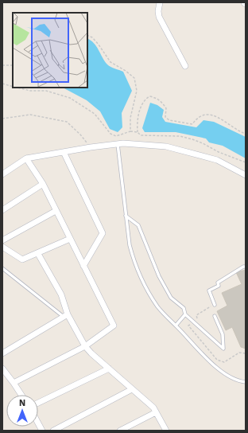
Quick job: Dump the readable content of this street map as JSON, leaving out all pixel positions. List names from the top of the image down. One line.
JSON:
{"north":"top"}
